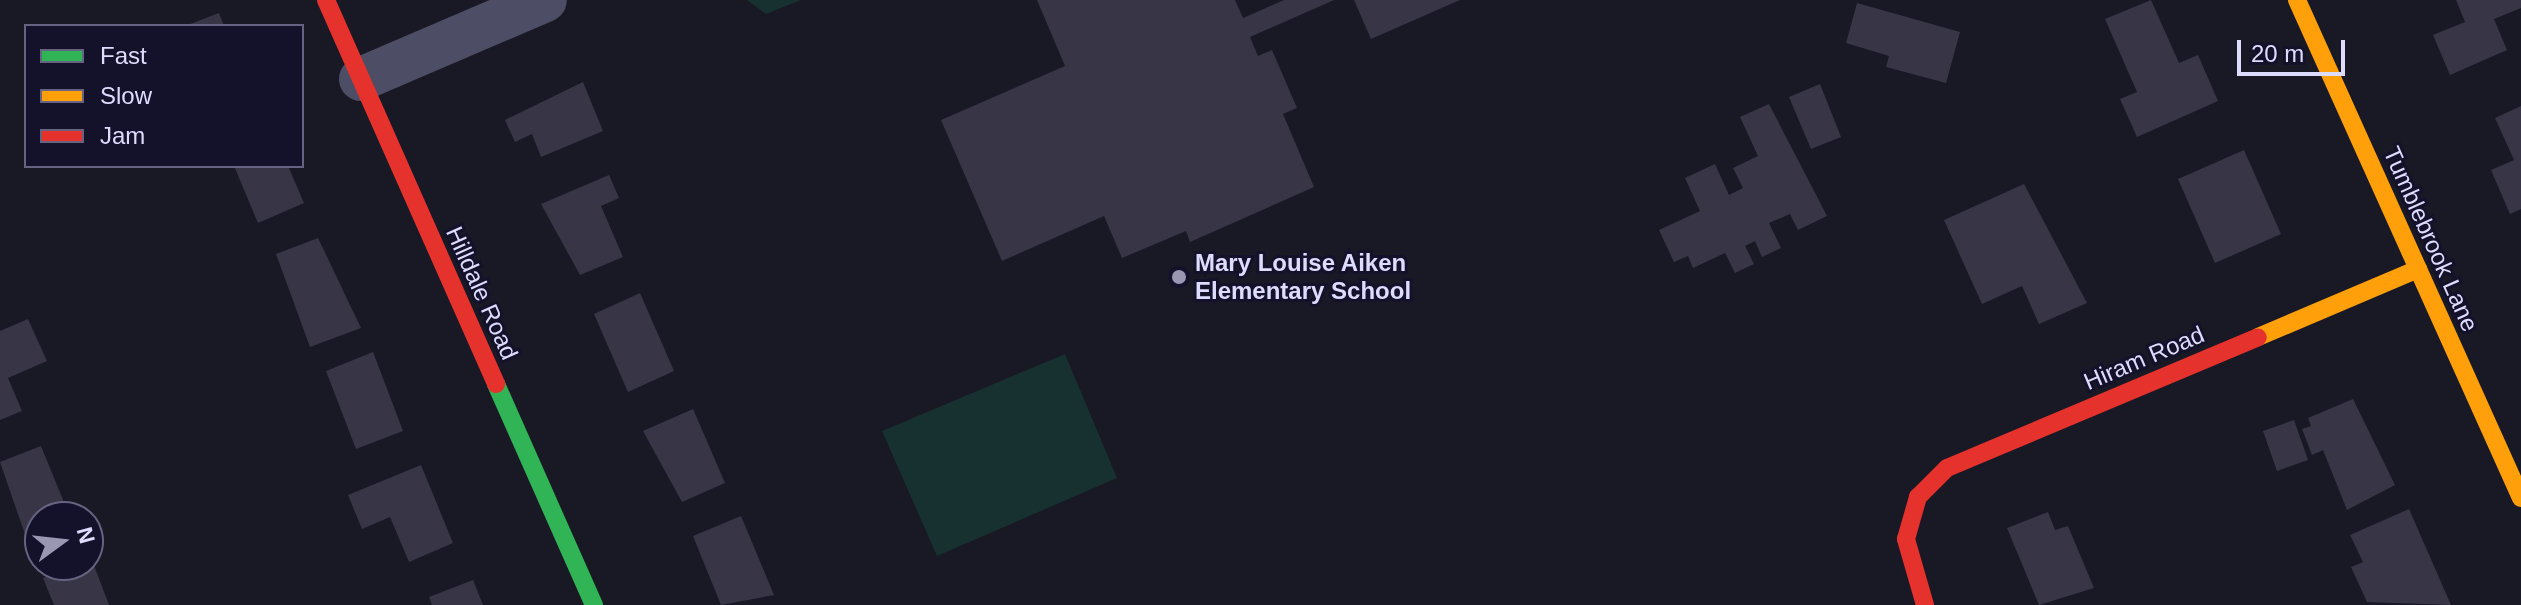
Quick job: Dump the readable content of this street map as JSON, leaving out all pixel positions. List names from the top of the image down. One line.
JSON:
{"streets":{"street":["Tumblebrook Lane","Hilldale Road","Hiram Road"]},"crossings":[["Tumblebrook Lane","Hiram Road"]],"places":["Mary Louise Aiken Elementary School"],"legend":["Fast","Slow","Jam"],"scale_bar":"20 m","north":"right"}
